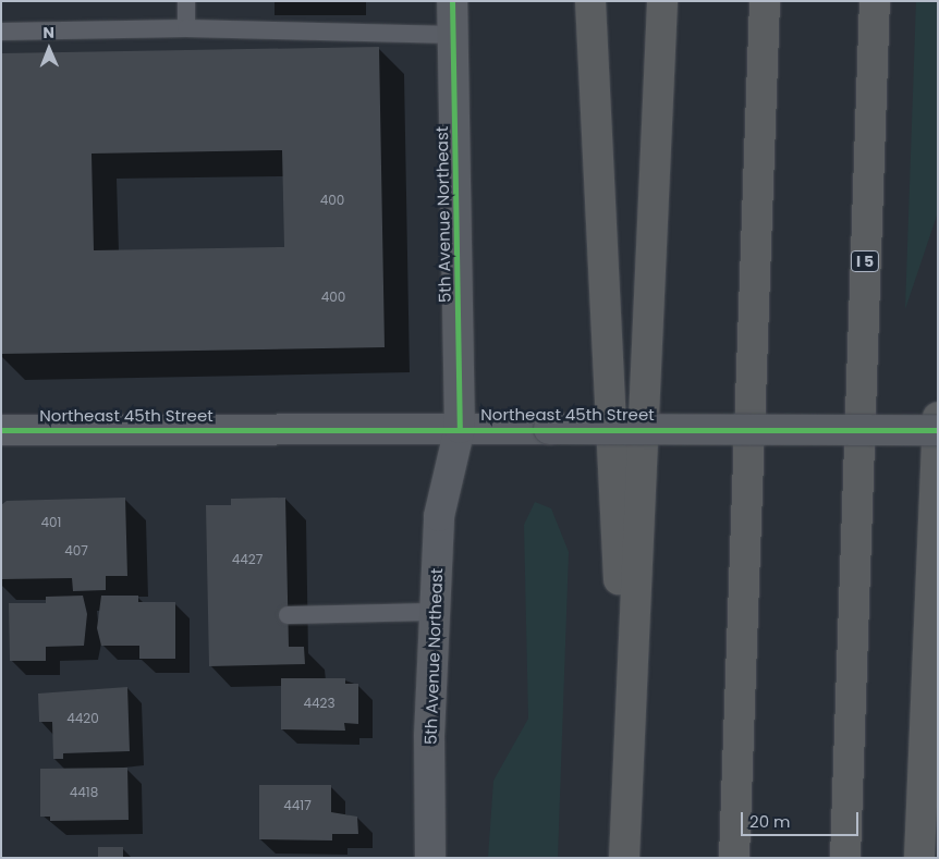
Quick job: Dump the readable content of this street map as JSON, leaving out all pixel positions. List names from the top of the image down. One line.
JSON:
{"streets":{"highway":["I 5"],"main road":["5th Avenue Northeast","Northeast 45th Street"]},"crossings":[["5th Avenue Northeast","Northeast 45th Street"]],"house_numbers":["400","400","401","407","4427","4423","4420","4418","4417"],"scale_bar":"20 m","north":"top"}
